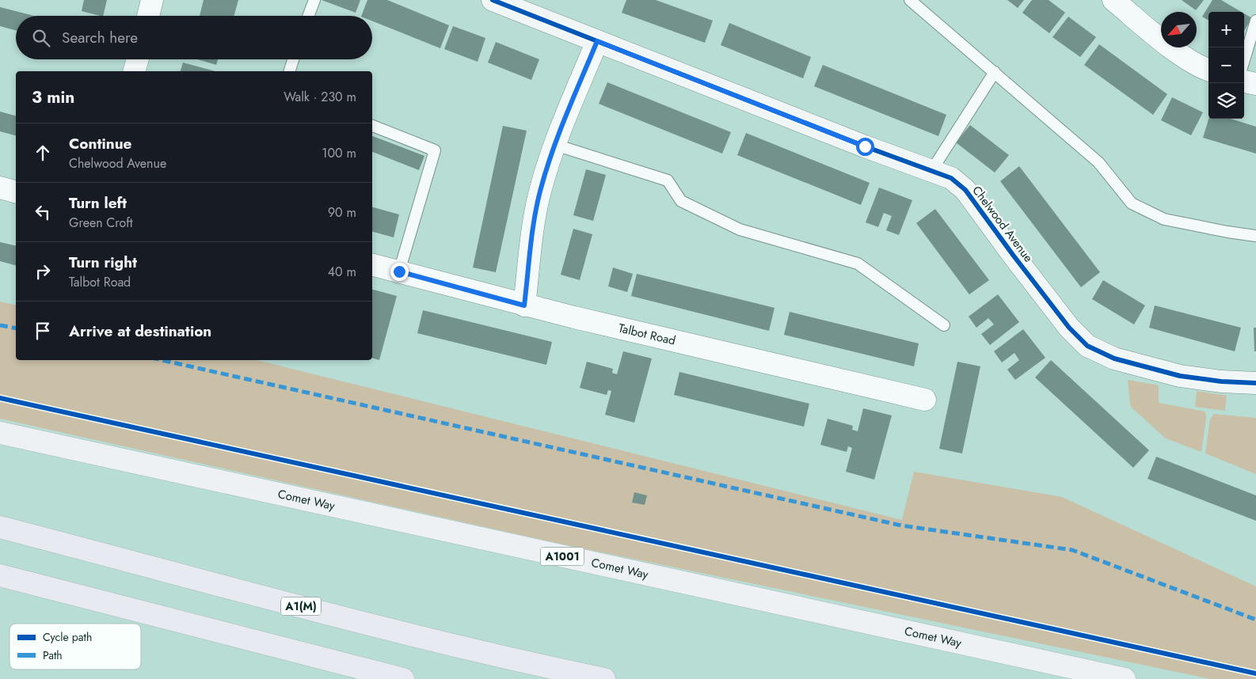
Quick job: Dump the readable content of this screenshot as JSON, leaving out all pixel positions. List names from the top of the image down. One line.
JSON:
{"streets":{"highway":["A1(M)"],"main road":["Comet Way","A1001"],"street":["Chelwood Avenue","Talbot Road"]},"legend":["Cycle path","Path"],"north":"bottom left","page":{"map_buttons":["+","−"],"search":"Search here","heading":["3 min","Walk · 230 m"],"list":[["Continue","Chelwood Avenue","100 m"],["Turn left","Green Croft","90 m"],["Turn right","Talbot Road","40 m"],"Arrive at destination"]}}
